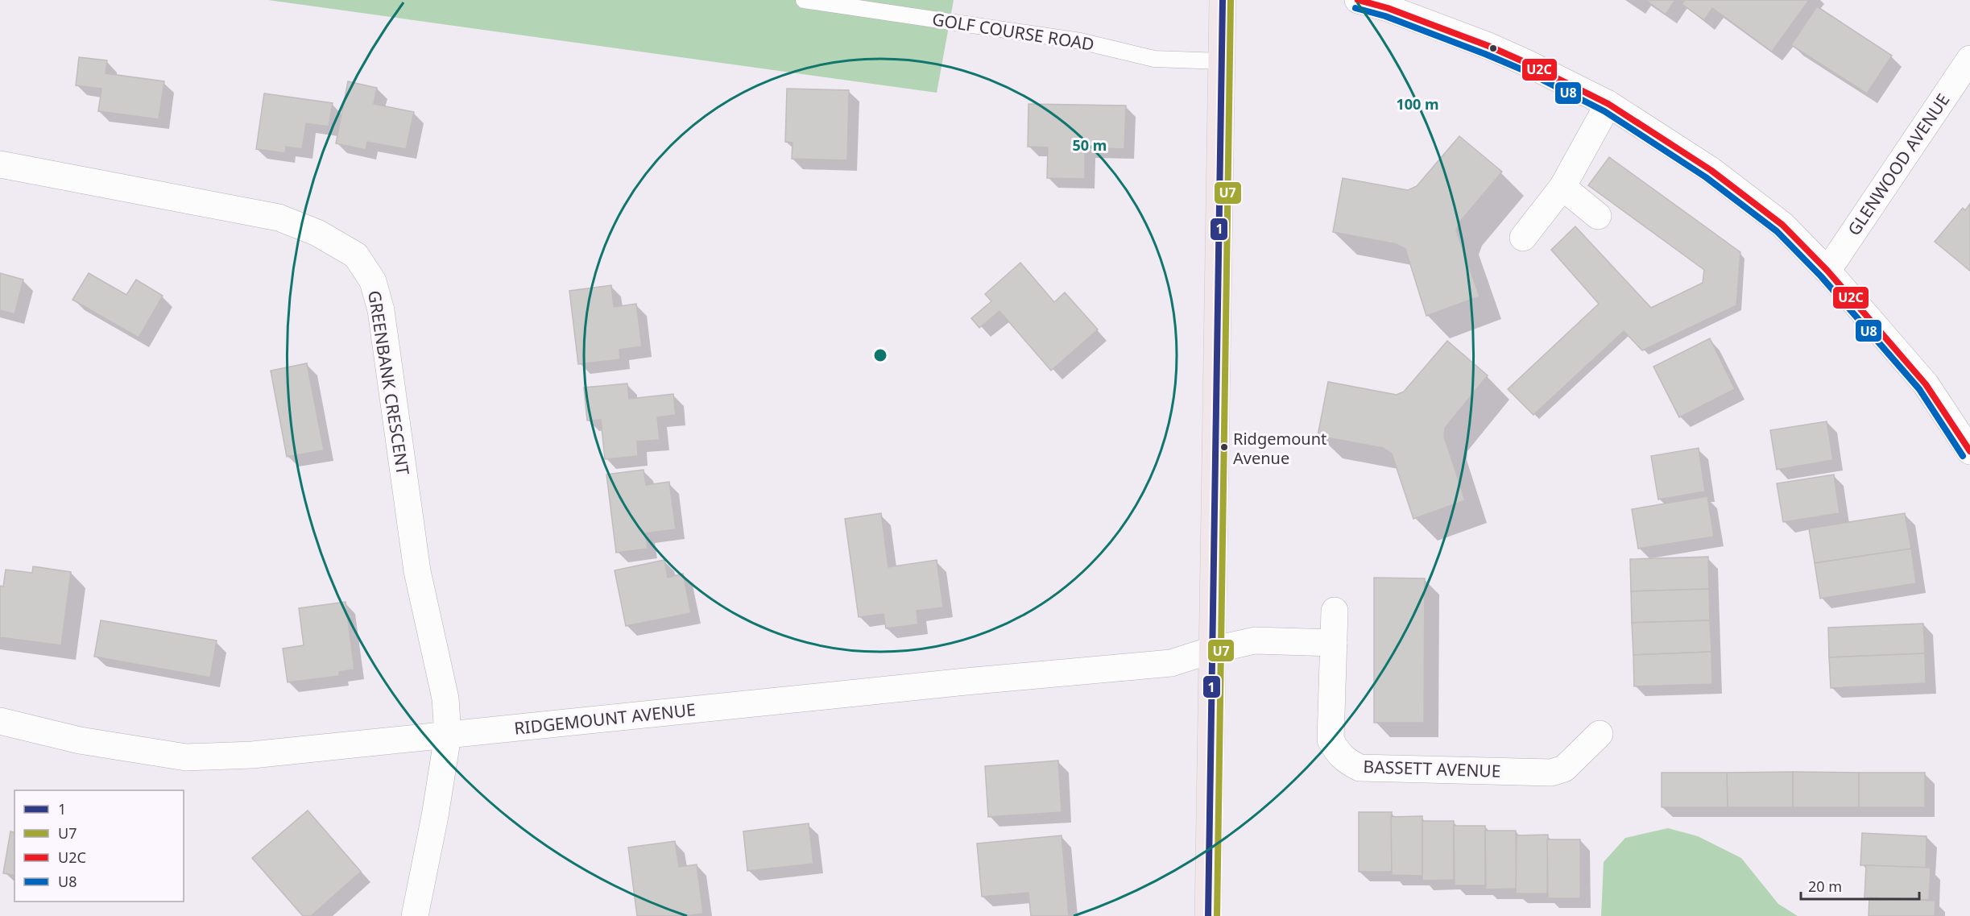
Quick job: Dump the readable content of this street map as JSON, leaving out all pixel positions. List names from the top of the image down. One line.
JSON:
{"streets":{"street":["GLENWOOD AVENUE","GREENBANK CRESCENT","RIDGEMOUNT AVENUE","BASSETT AVENUE"],"lane":["GOLF COURSE ROAD"]},"crossings":[["GREENBANK CRESCENT","RIDGEMOUNT AVENUE"]],"places":["Ridgemount Avenue"],"lines":["transit line 1","transit line U7","transit line U2C","transit line U8"],"legend":["1","U7","U2C","U8"],"scale_bar":"20 m","rings":["100 m","50 m"]}
